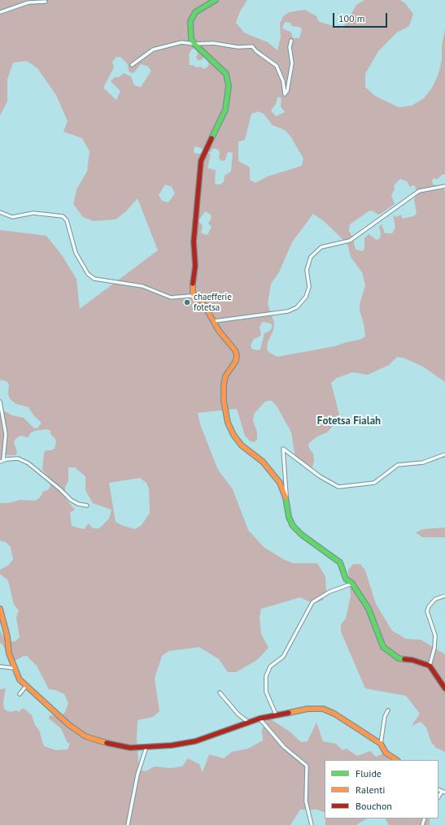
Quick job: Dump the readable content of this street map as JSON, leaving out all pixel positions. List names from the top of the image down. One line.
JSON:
{"districts":["Fotetsa Fialah"],"places":["chaefferie fotetsa"],"legend":["Fluide","Ralenti","Bouchon"],"scale_bar":"100 m"}
